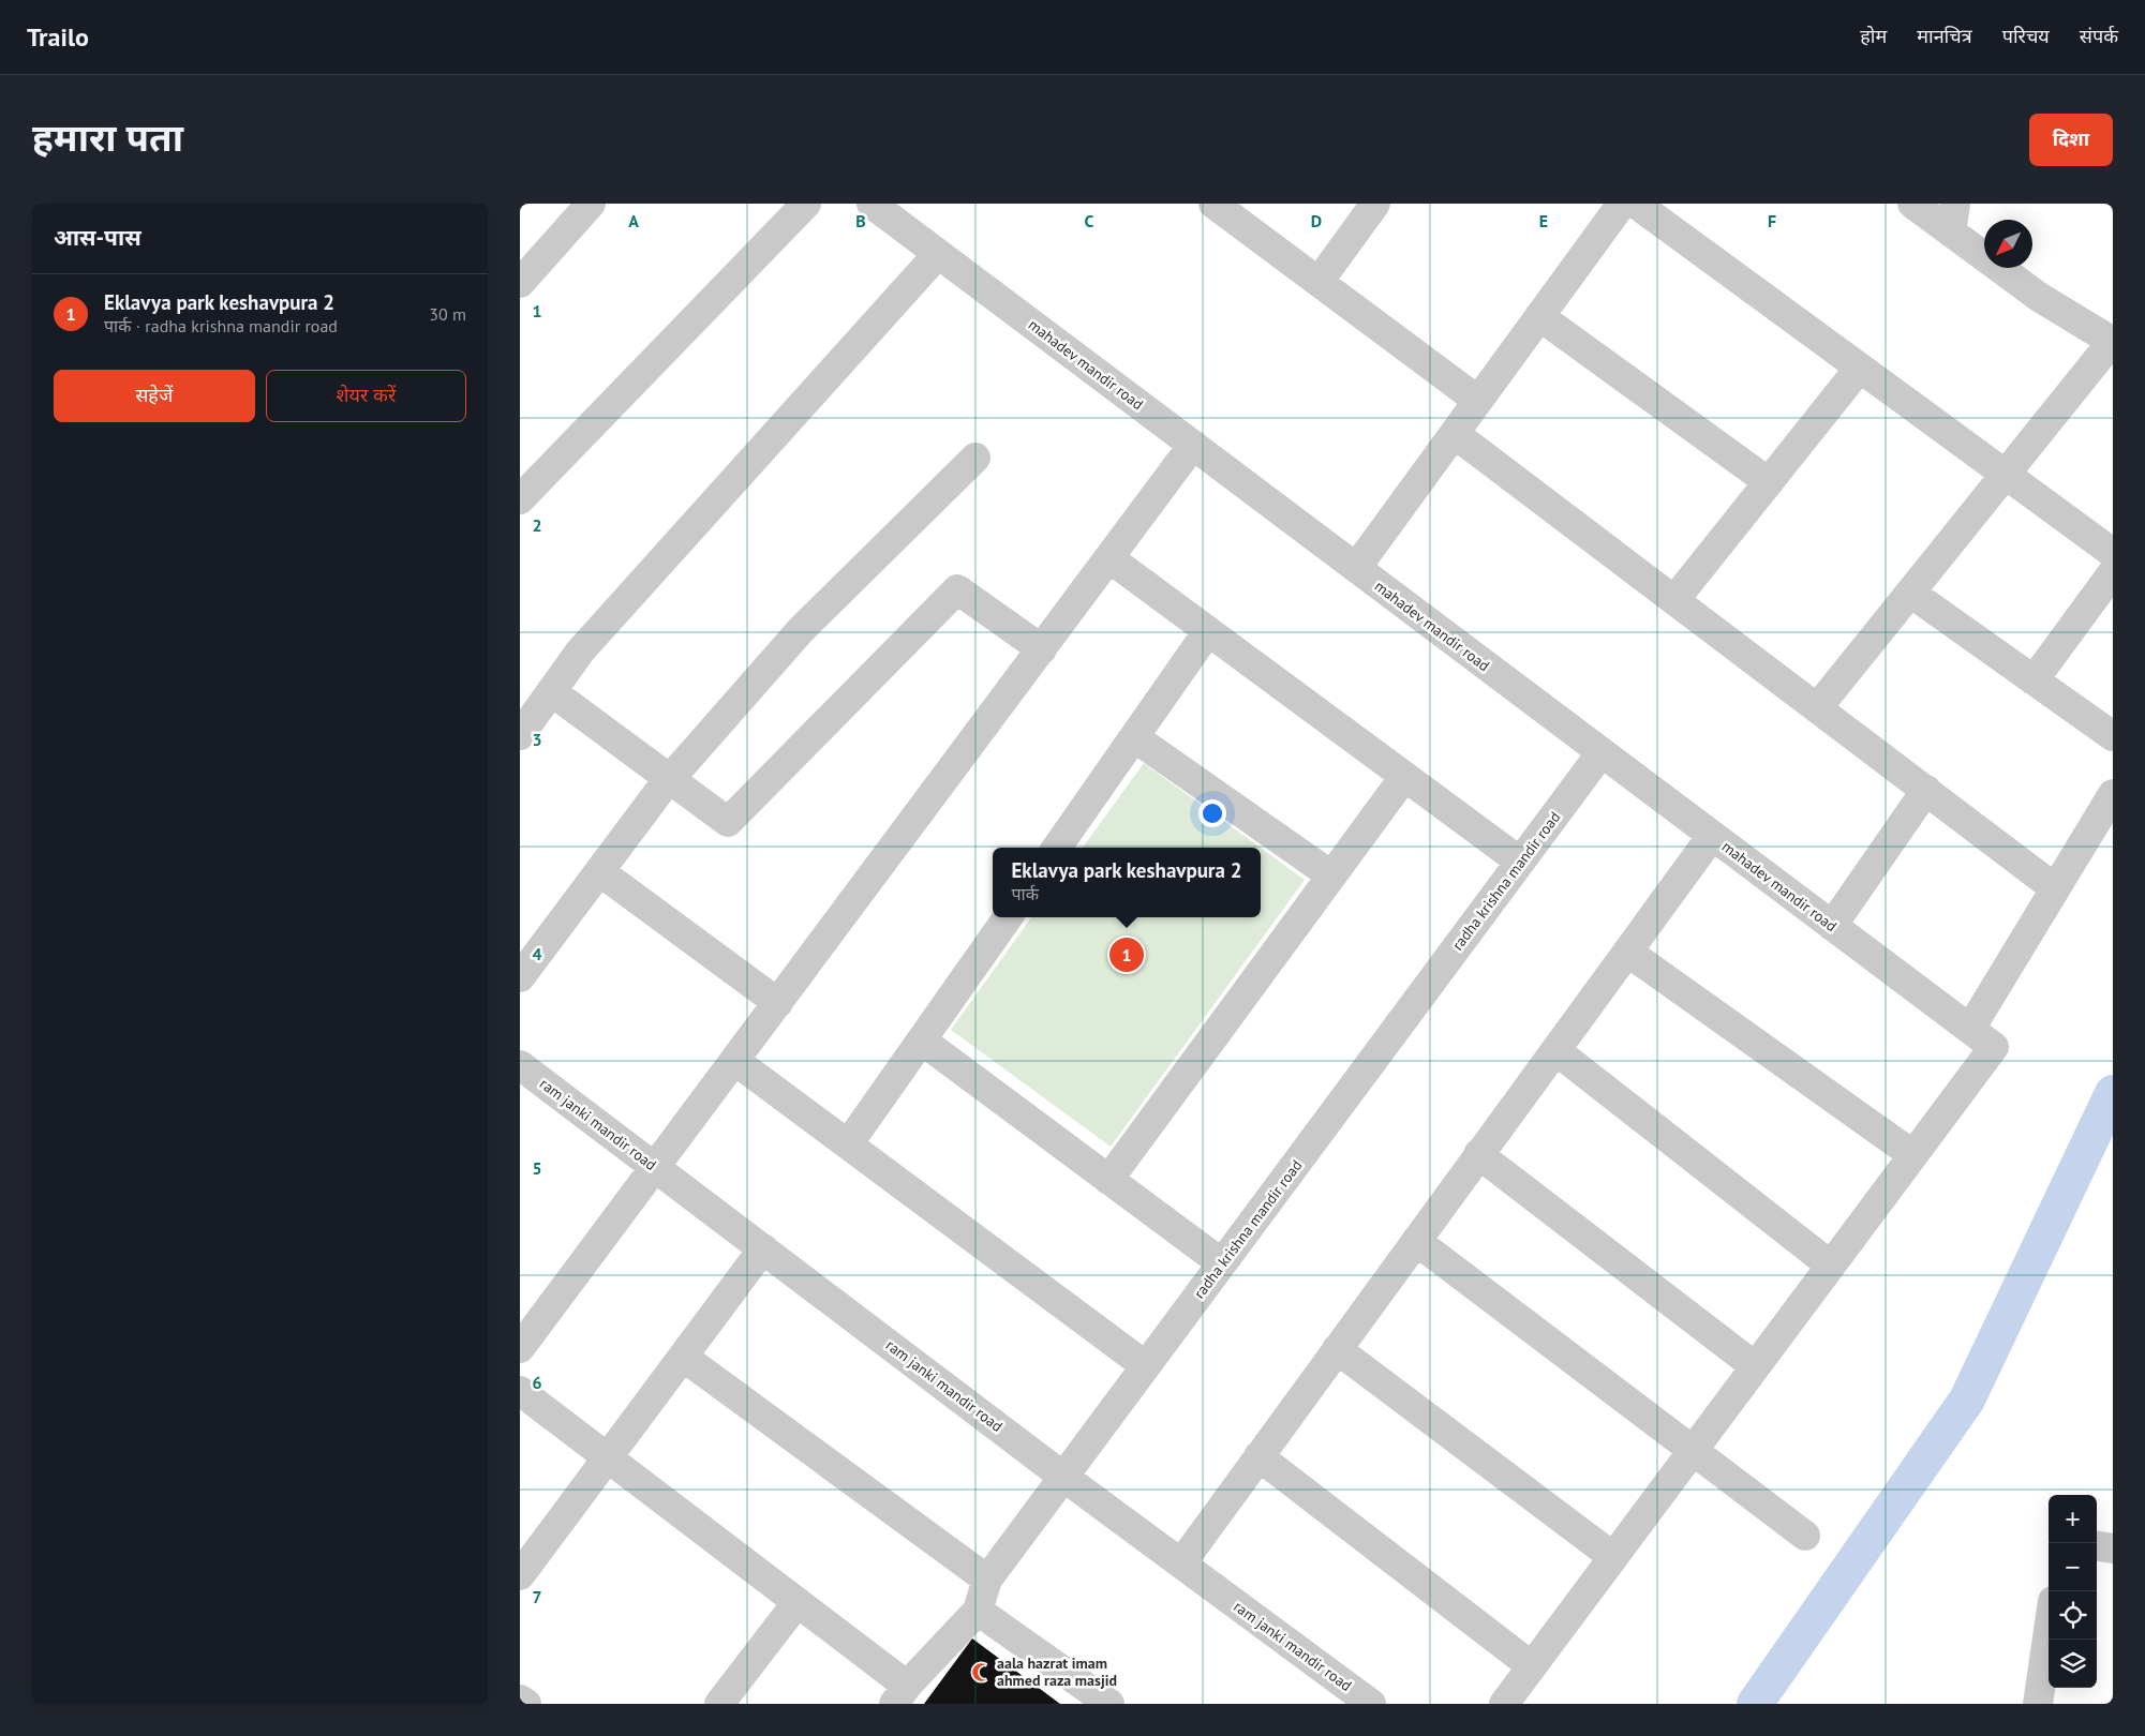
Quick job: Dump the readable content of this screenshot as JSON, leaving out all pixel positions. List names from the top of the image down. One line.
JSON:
{"streets":{"street":["mahadev mandir road","radha krishna mandir road","ram janki mandir road"]},"crossings":[["mahadev mandir road","radha krishna mandir road"],["radha krishna mandir road","ram janki mandir road"]],"places":{"mosque":["aala hazrat imam ahmed raza masjid"]},"north":"bottom left","page":{"header":"Trailo","nav":["होम","मानचित्र","परिचय","संपर्क"],"title":"हमारा पता","buttons":["दिशा",["सहेजें","शेयर करें"]],"heading":"आस-पास","list":[{"mark":"1","name":"Eklavya park keshavpura 2","note":"पार्क · radha krishna mandir road","value":"30 m"}],"popup":["Eklavya park keshavpura 2","पार्क"],"pins":"1","map_buttons":["+","−"]},"grid":{"columns":["A","B","C","D","E","F"],"rows":["1","2","3","4","5","6","7"]}}
